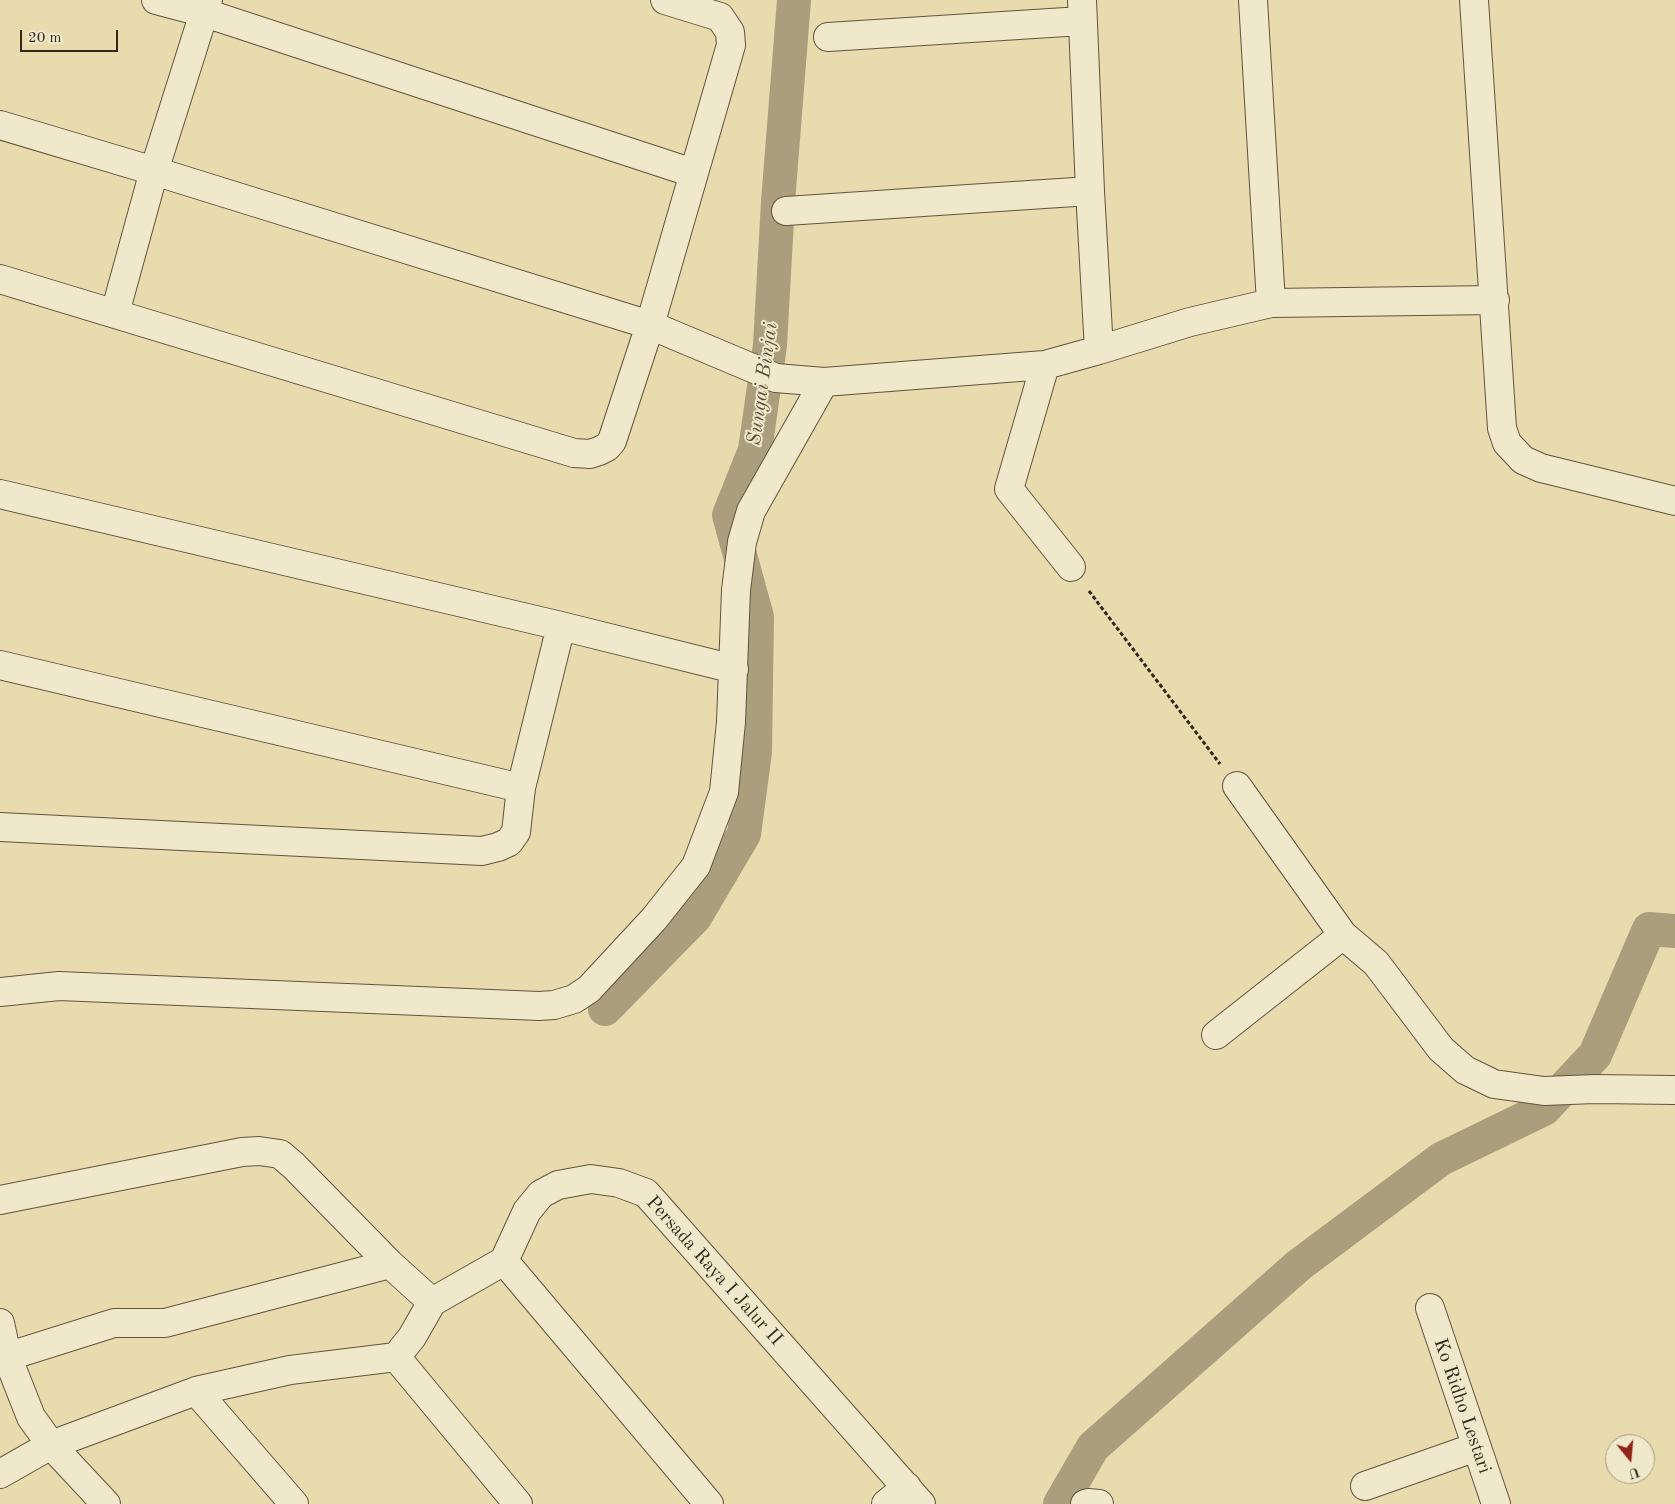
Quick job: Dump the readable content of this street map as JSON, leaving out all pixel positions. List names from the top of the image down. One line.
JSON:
{"streets":{"street":["Persada Raya I Jalur II","Ko Ridho Lestari"]},"water":["Sungai Binjai"],"scale_bar":"20 m","north":"bottom"}
